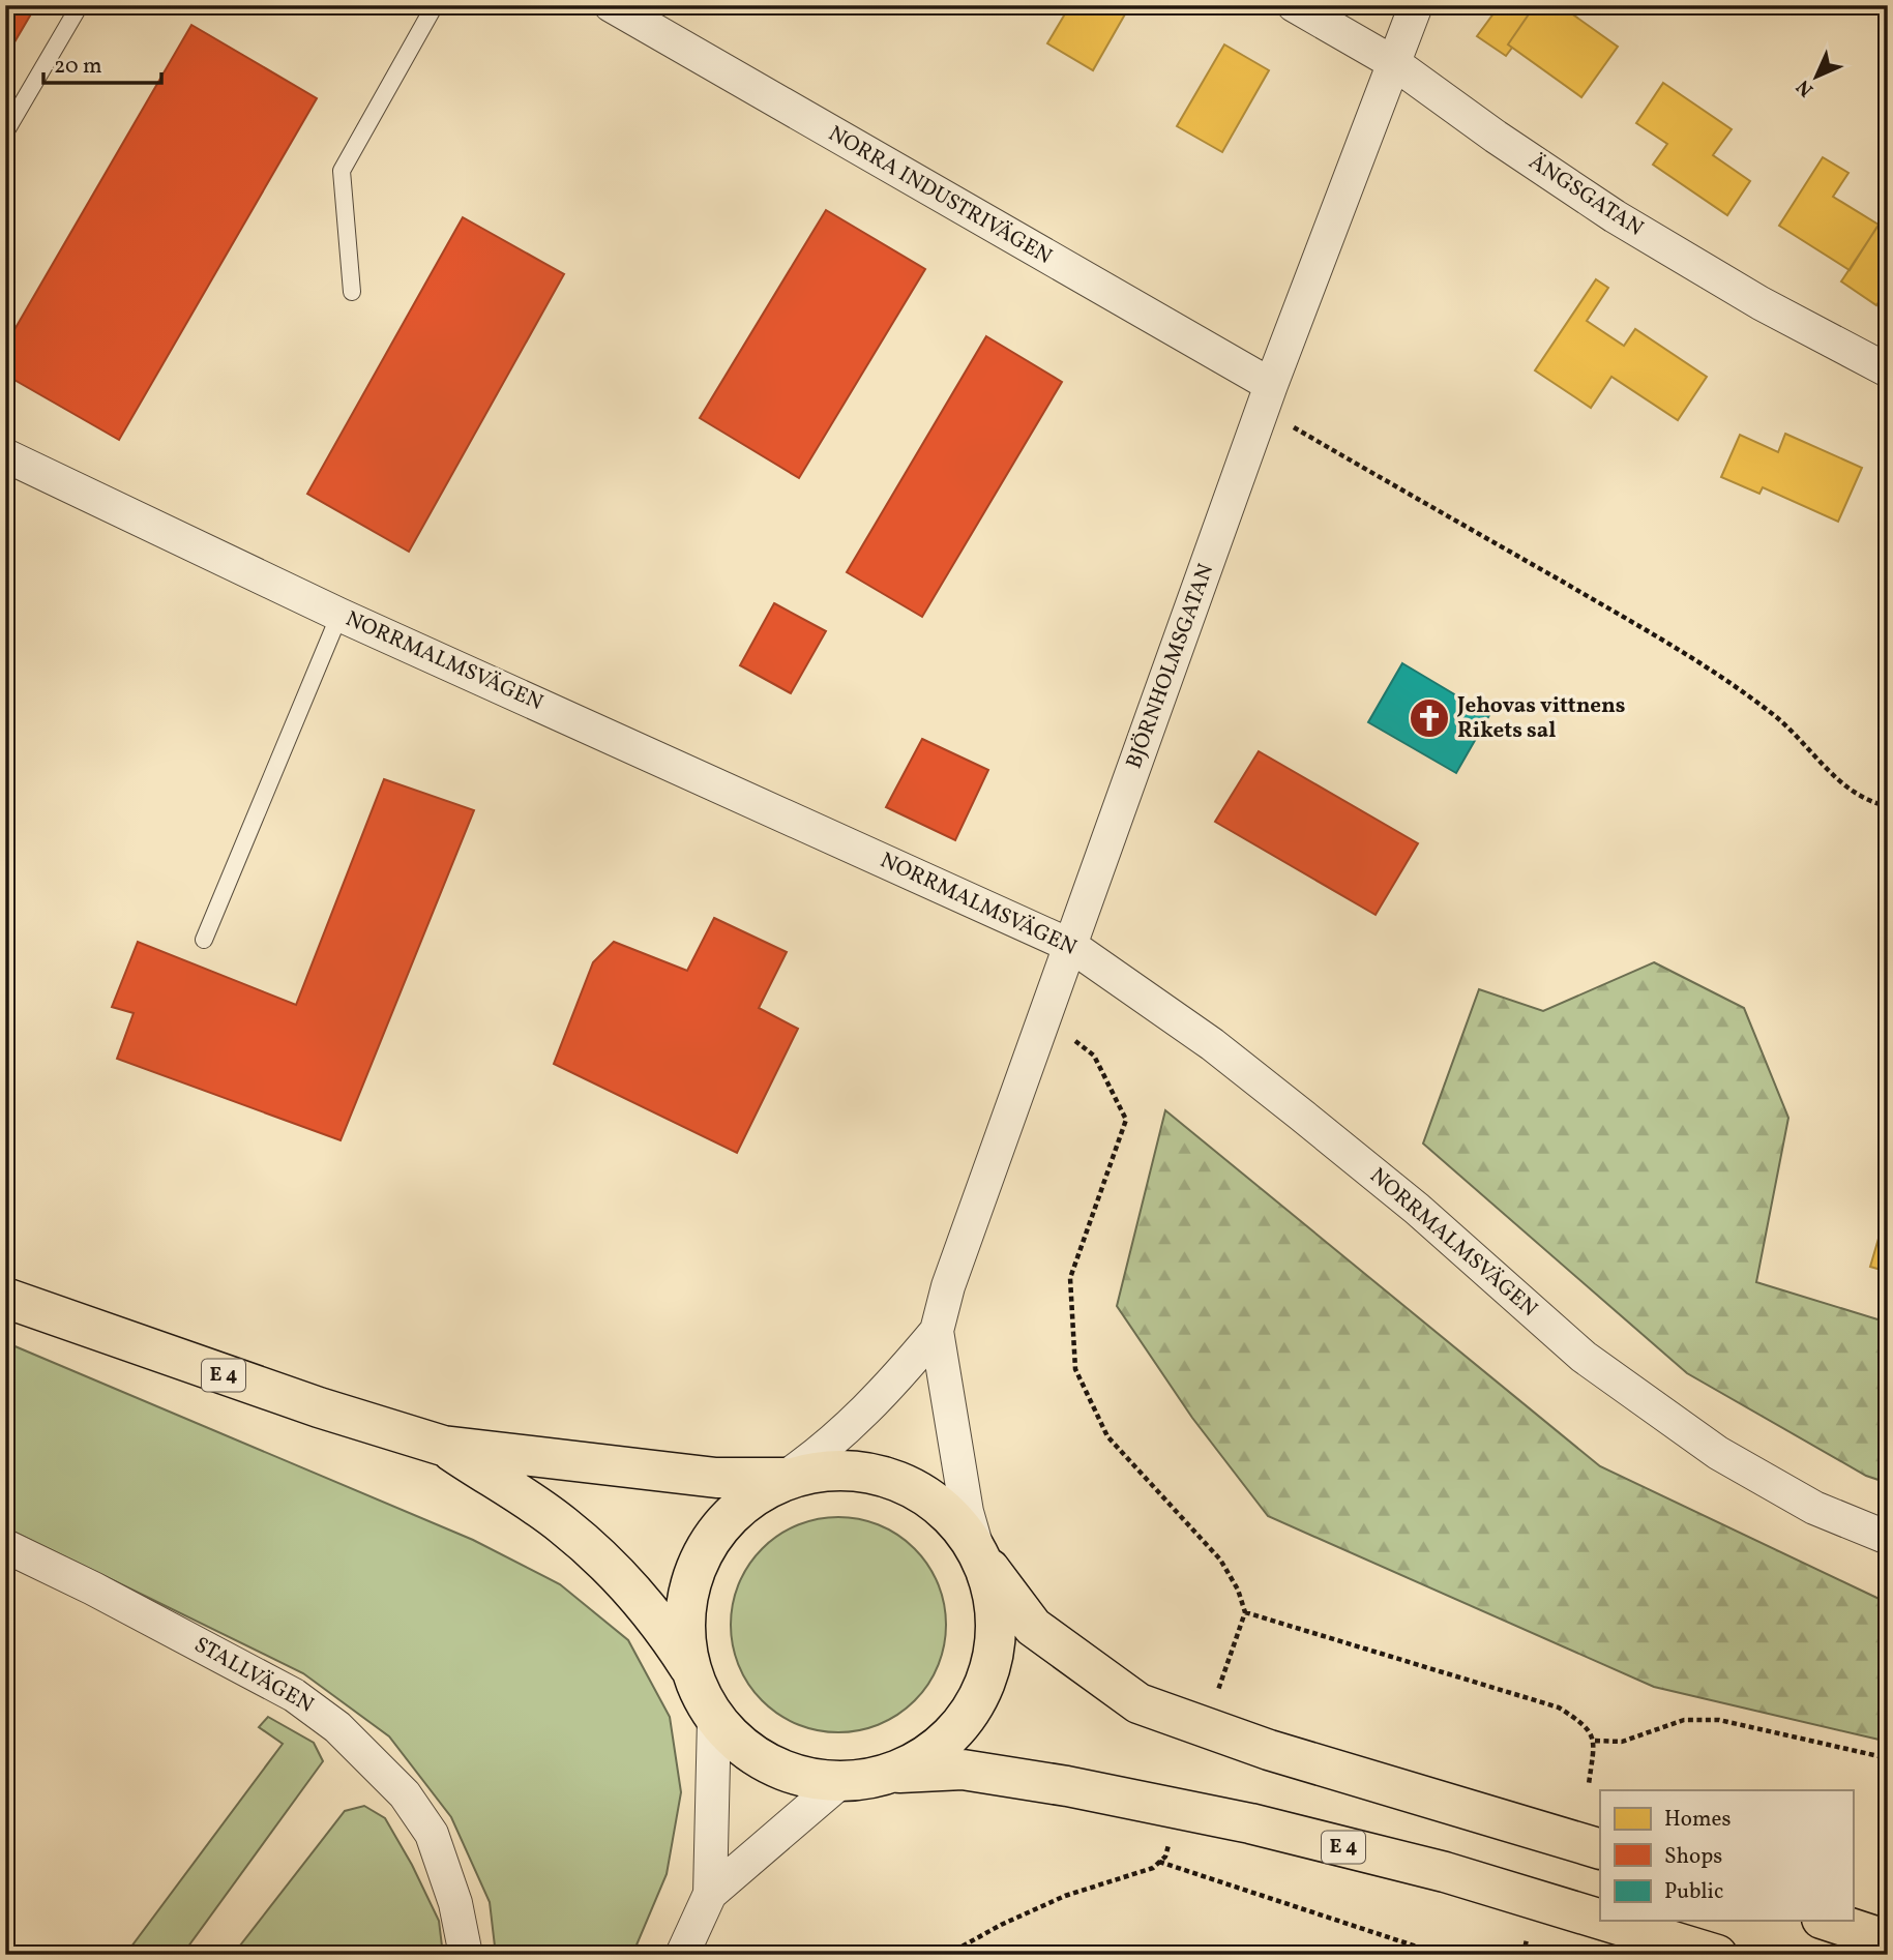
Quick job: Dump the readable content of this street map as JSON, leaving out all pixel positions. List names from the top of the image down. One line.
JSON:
{"streets":{"highway":["E 4"],"street":["NORRA INDUSTRIVÄGEN","ÄNGSGATAN","NORRMALMSVÄGEN","BJÖRNHOLMSGATAN","STALLVÄGEN"]},"crossings":[["NORRA INDUSTRIVÄGEN","BJÖRNHOLMSGATAN"],["ÄNGSGATAN","BJÖRNHOLMSGATAN"],["NORRMALMSVÄGEN","BJÖRNHOLMSGATAN"],["BJÖRNHOLMSGATAN","E 4"]],"places":{"church":["Jehovas vittnens Rikets sal"]},"legend":["Homes","Shops","Public"],"scale_bar":"20 m","north":"bottom left"}
